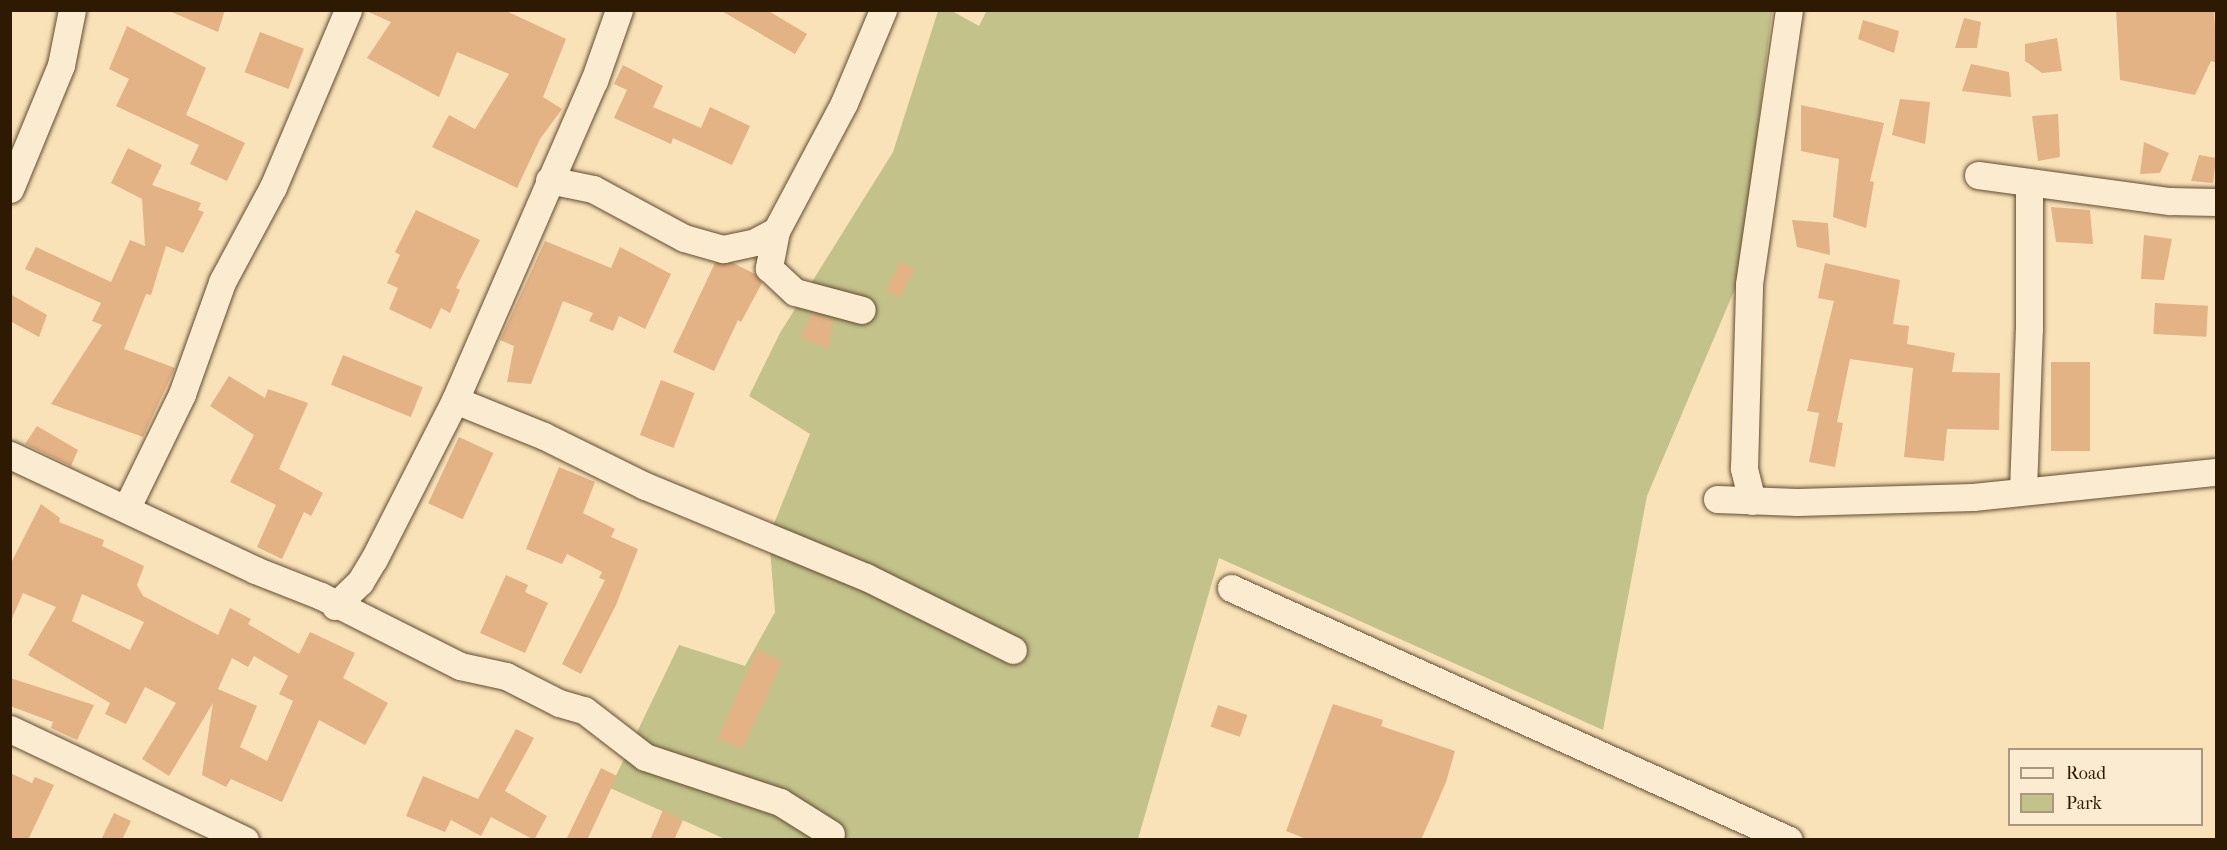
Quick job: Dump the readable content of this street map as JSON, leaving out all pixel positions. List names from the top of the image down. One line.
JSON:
{"legend":["Road","Park"]}
